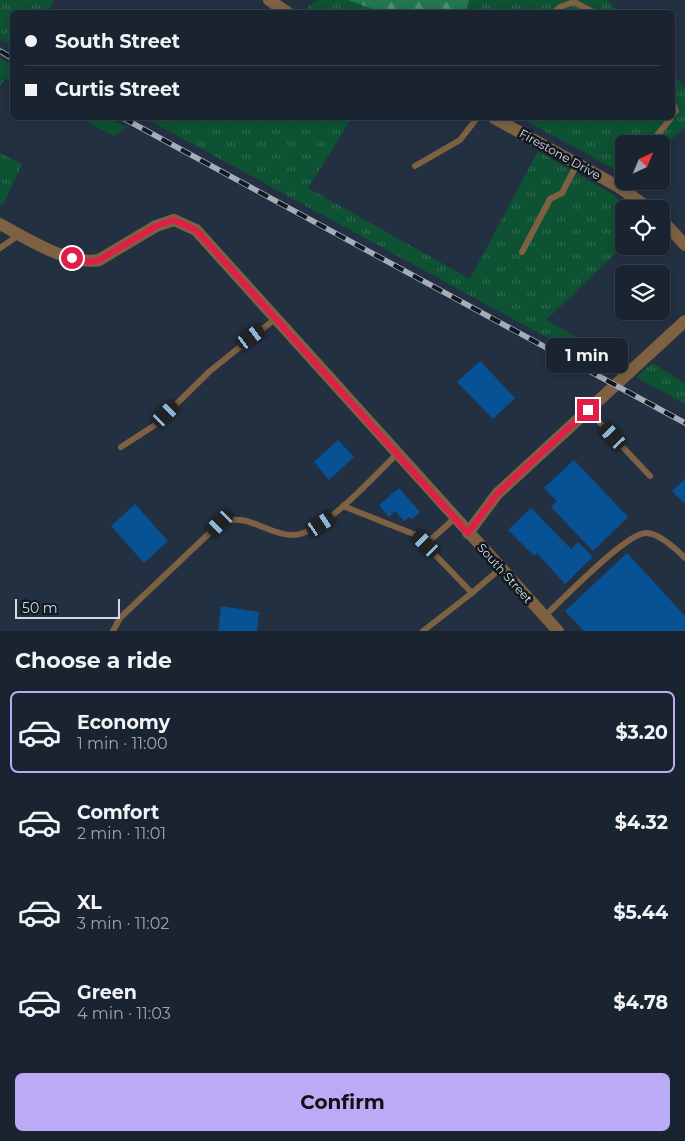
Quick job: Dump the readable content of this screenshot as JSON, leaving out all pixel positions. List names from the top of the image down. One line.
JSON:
{"streets":{"street":["Firestone Drive","South Street"]},"scale_bar":"50 m","north":"top right","page":{"banner":["South Street","Curtis Street"],"bubble":"1 min","scale":"50 m","heading":"Choose a ride","list":[{"name":"Economy","note":"1 min · 11:00","value":"$3.20"},{"name":"Comfort","note":"2 min · 11:01","value":"$4.32"},{"name":"XL","note":"3 min · 11:02","value":"$5.44"},{"name":"Green","note":"4 min · 11:03","value":"$4.78"}],"buttons":"Confirm"}}
